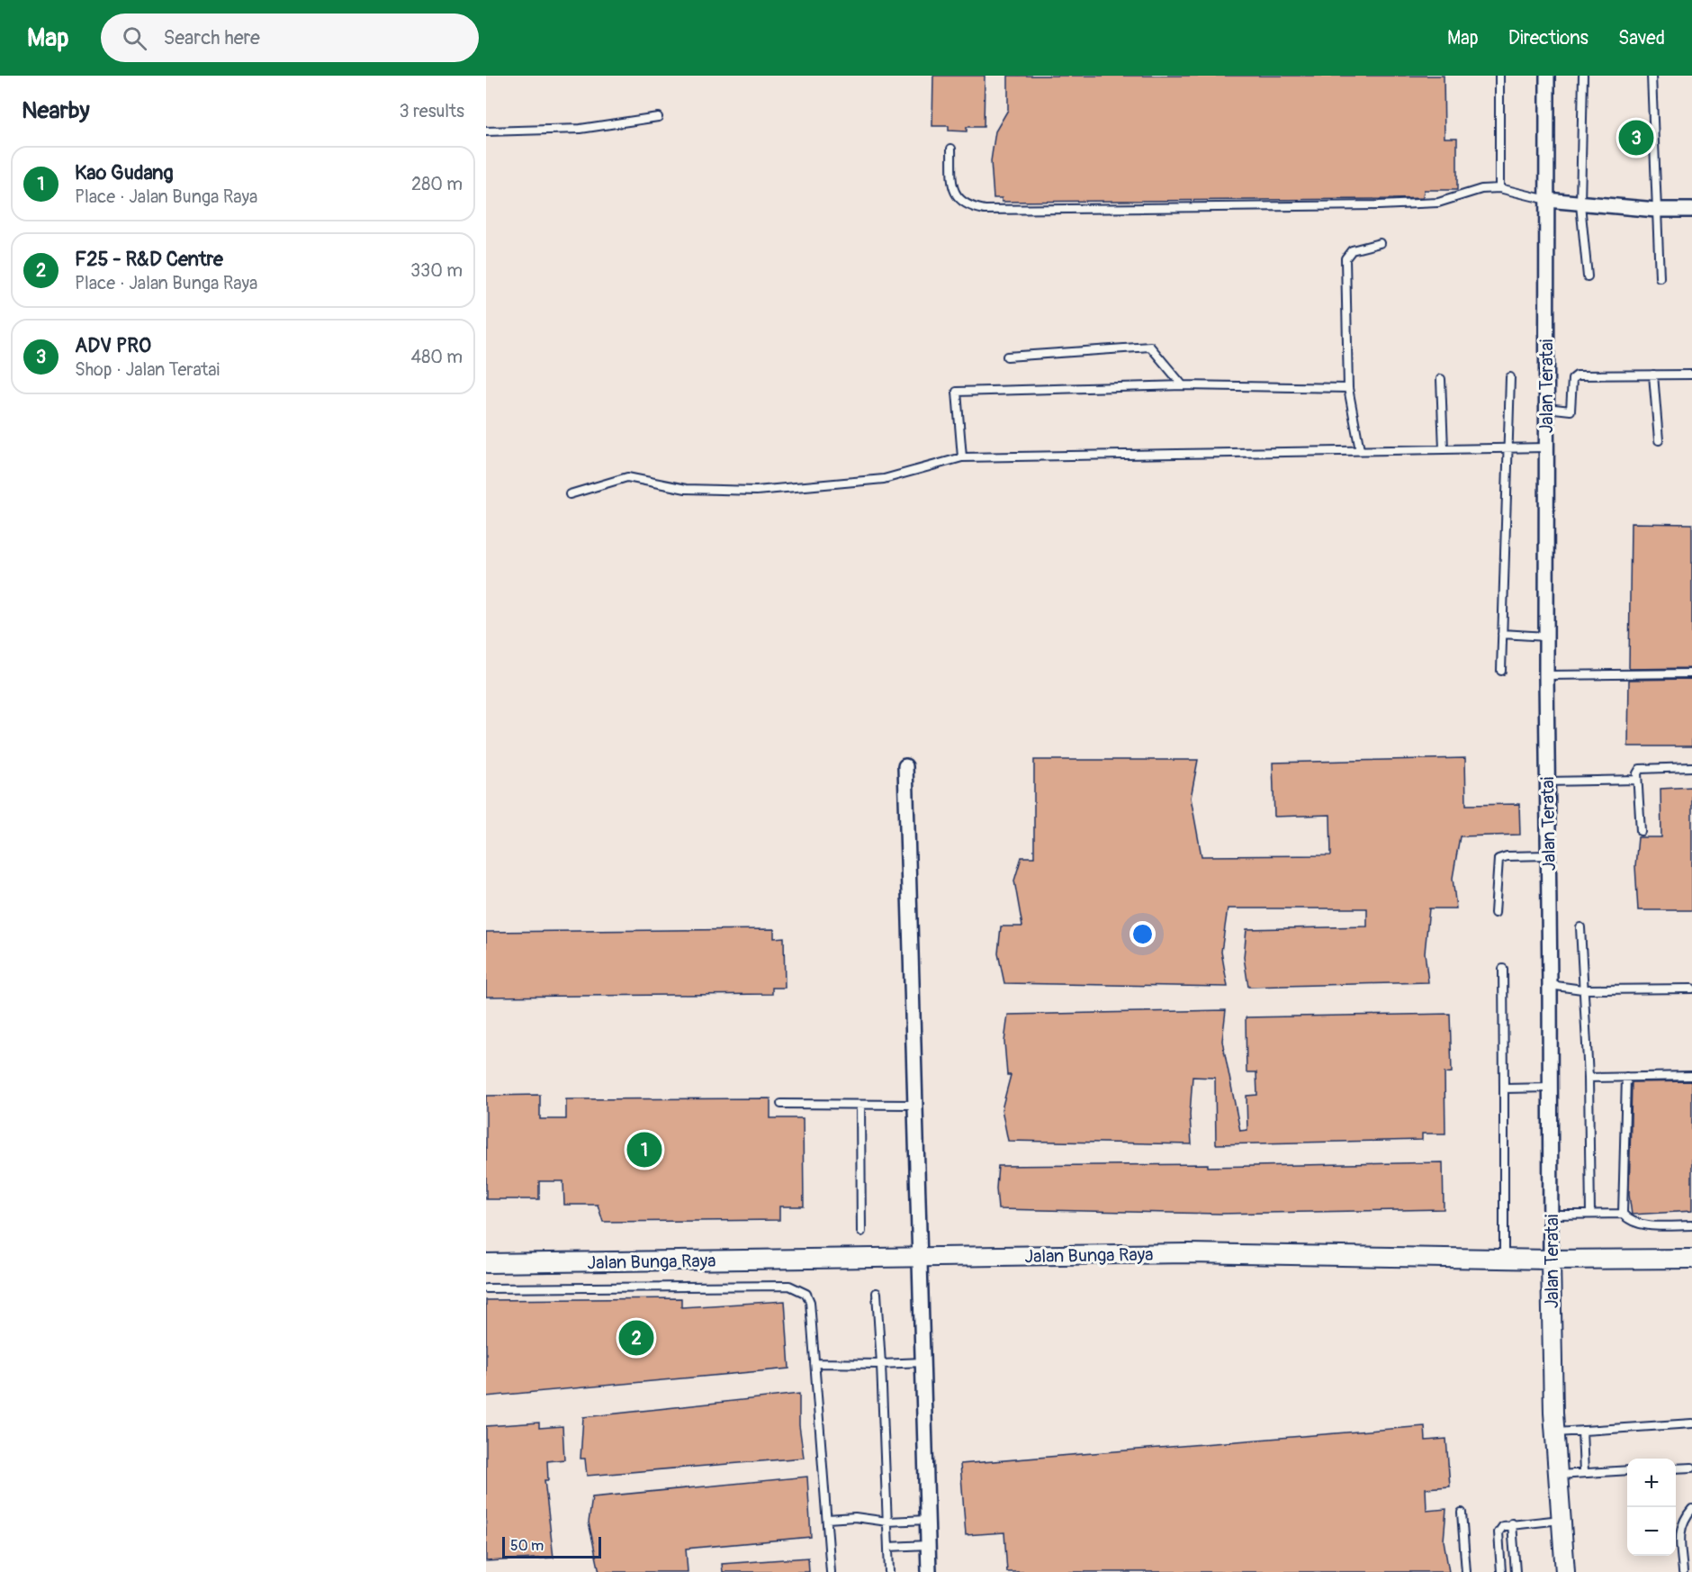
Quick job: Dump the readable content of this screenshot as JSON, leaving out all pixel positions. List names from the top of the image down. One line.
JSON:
{"streets":{"street":["Jalan Teratai","Jalan Bunga Raya"]},"crossings":[["Jalan Teratai","Jalan Bunga Raya"]],"scale_bar":"50 m","page":{"header":"Map","search":"Search here","nav":["Map","Directions","Saved"],"heading":["Nearby","3 results"],"pins":["3","1","2"],"list":[{"mark":"1","name":"Kao Gudang","note":"Place · Jalan Bunga Raya","value":"280 m"},{"mark":"2","name":"F25 - R&D Centre","note":"Place · Jalan Bunga Raya","value":"330 m"},{"mark":"3","name":"ADV PRO","note":"Shop · Jalan Teratai","value":"480 m"}],"map_buttons":["+","−"],"scale":"50 m"}}
